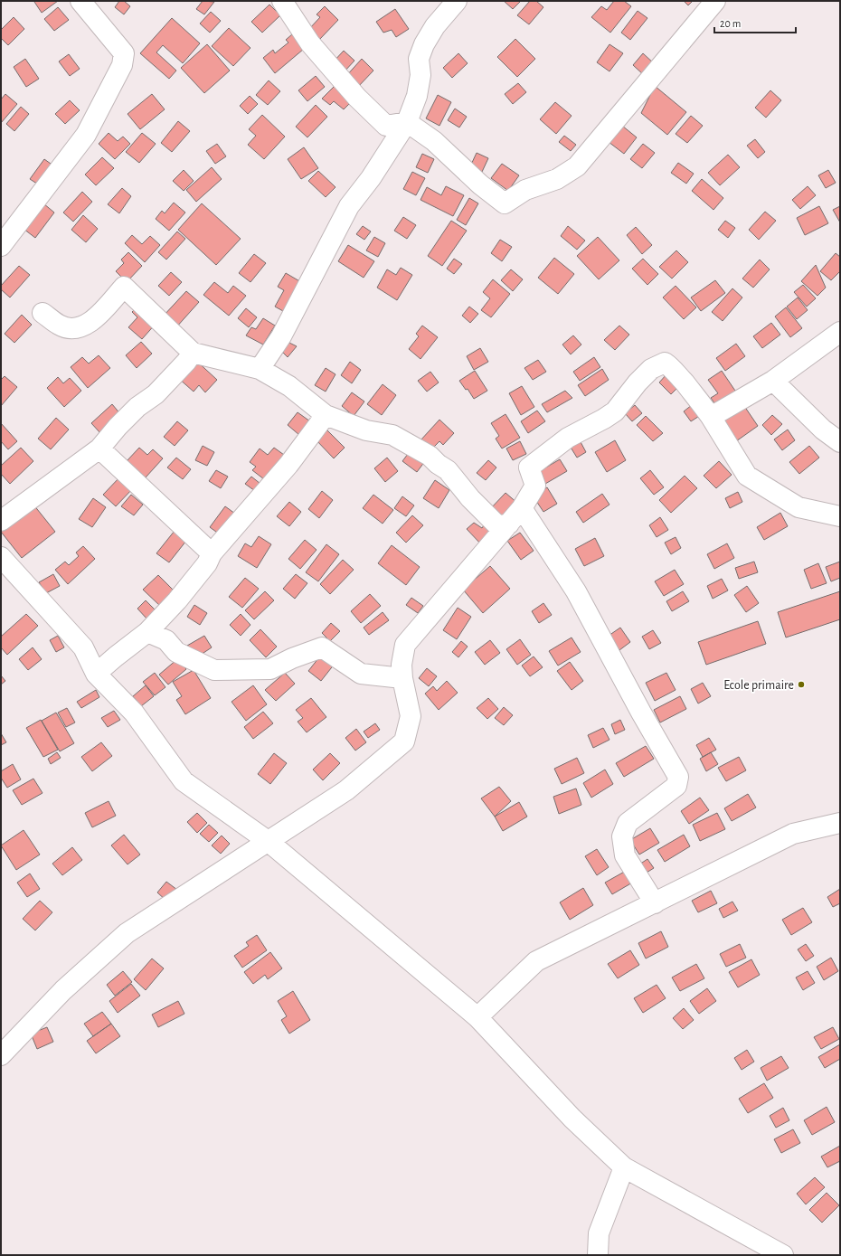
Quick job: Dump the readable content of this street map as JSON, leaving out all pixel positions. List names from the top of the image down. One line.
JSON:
{"places":["Ecole primaire"],"scale_bar":"20 m"}
